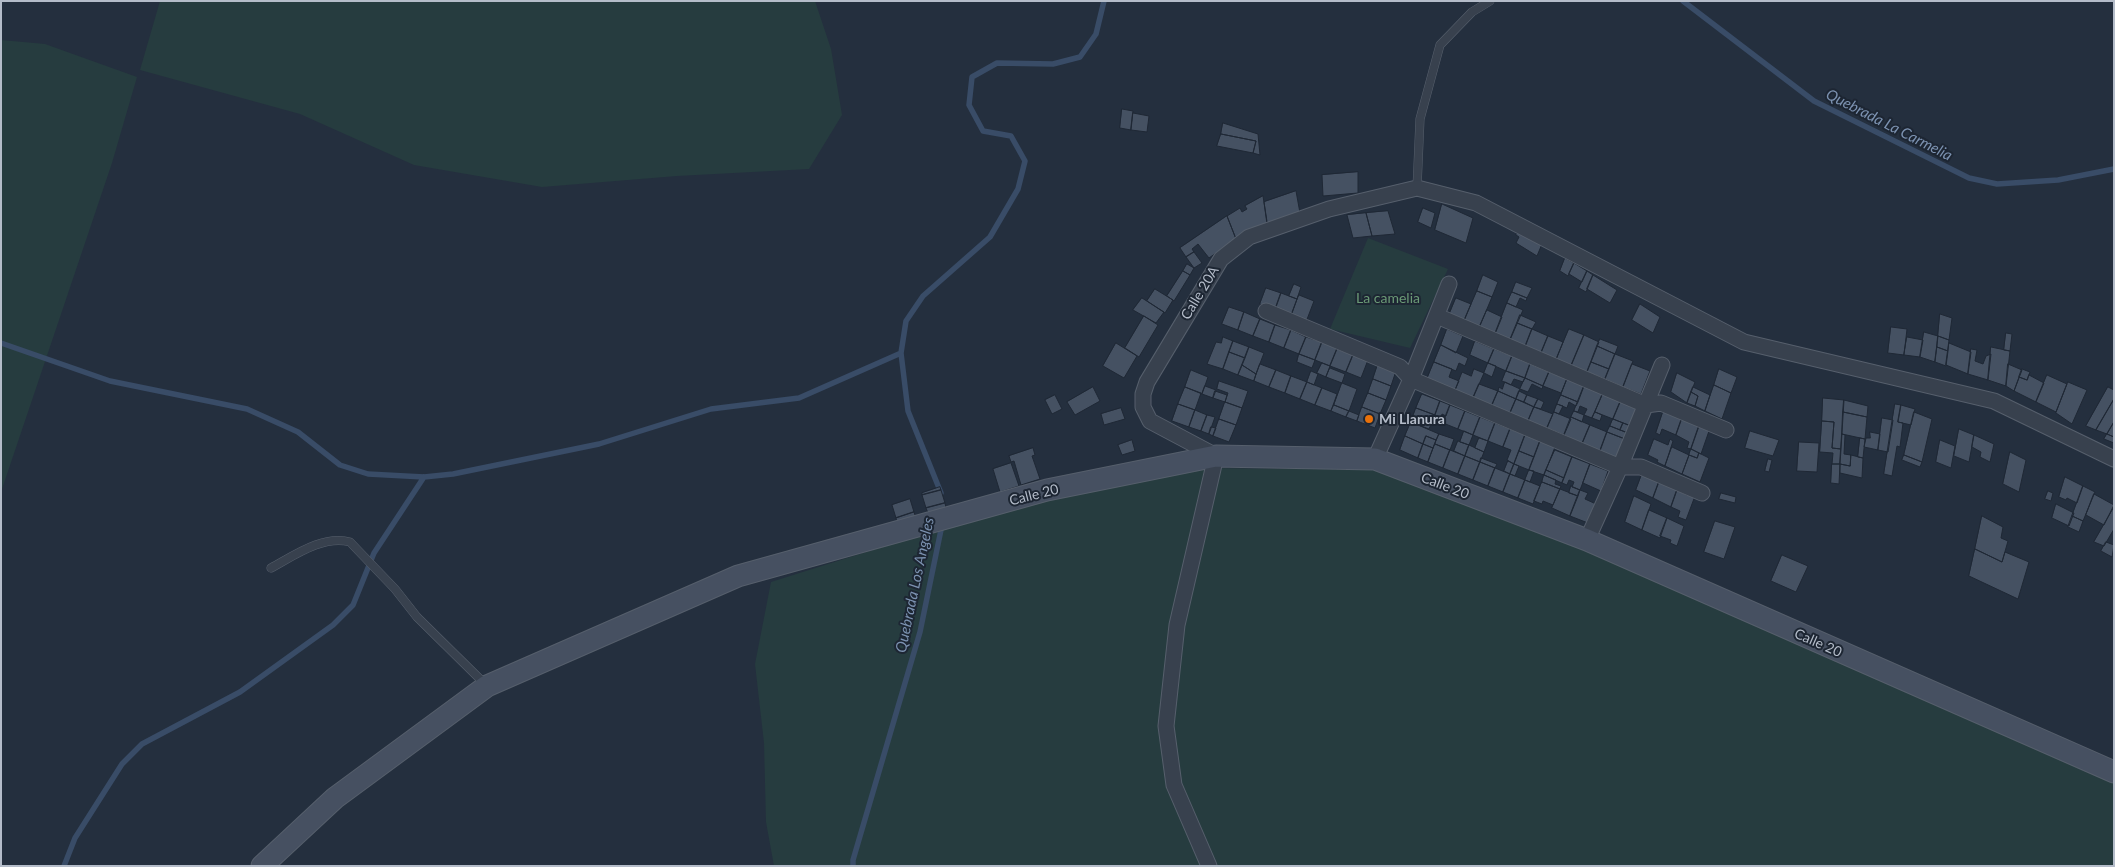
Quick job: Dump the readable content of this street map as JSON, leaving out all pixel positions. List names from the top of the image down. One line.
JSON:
{"streets":{"main road":["Calle 20"],"street":["Calle 20A"]},"crossings":[["Calle 20A","Calle 20"]],"water":["Quebrada La Carmelia","Quebrada Los Angeles"],"parks":["La camelia"],"places":["Mi Llanura"]}
